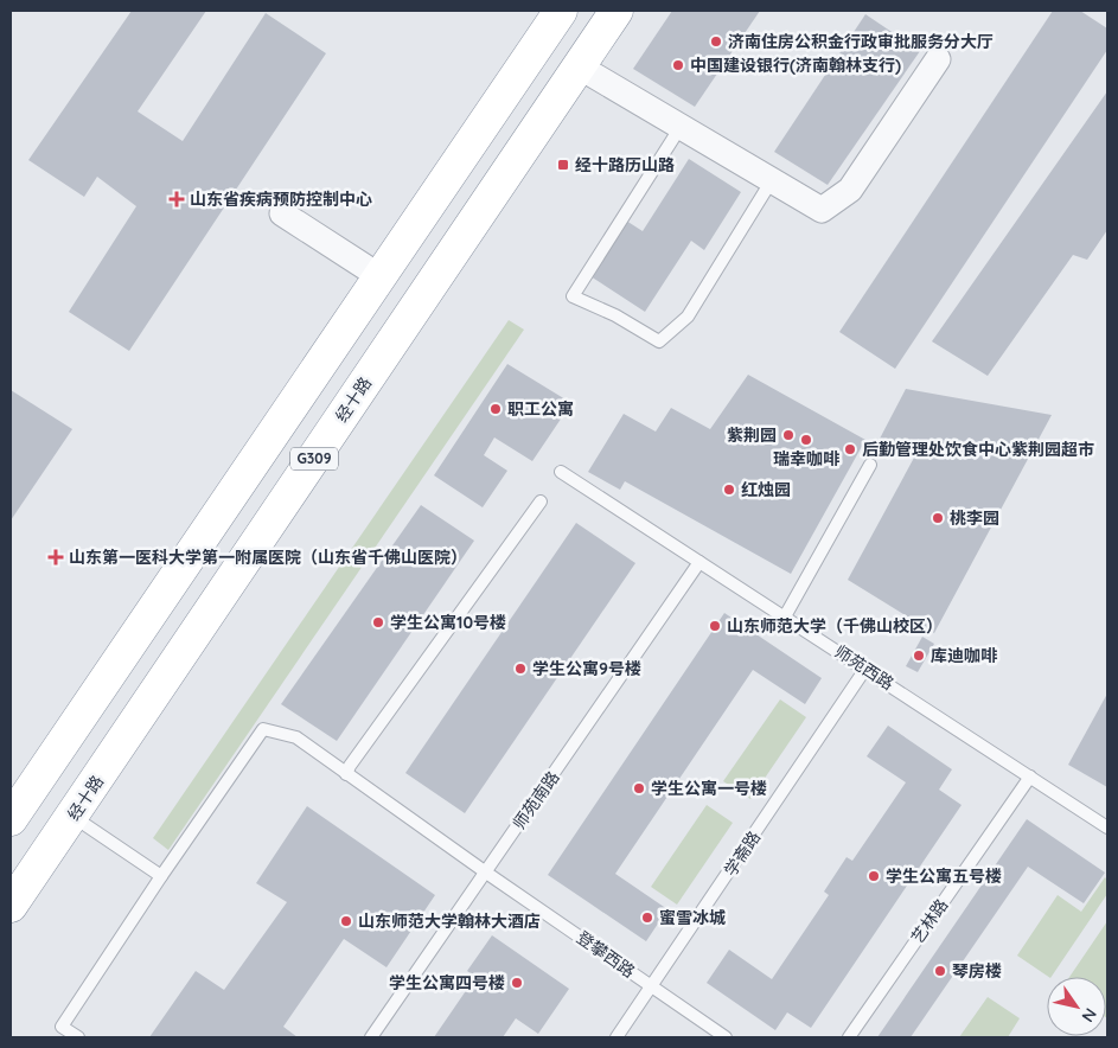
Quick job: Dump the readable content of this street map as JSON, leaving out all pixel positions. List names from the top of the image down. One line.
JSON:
{"streets":{"highway":["经十路","G309"],"lane":["师苑西路","师苑南路","学斋路","艺林路","登攀西路"]},"crossings":[["师苑西路","师苑南路"],["师苑西路","学斋路"],["师苑西路","艺林路"],["师苑南路","登攀西路"],["学斋路","登攀西路"]],"places":{"other":["济南住房公积金行政审批服务分大厅","中国建设银行(济南翰林支行)","职工公寓","紫荆园","瑞幸咖啡","后勤管理处饮食中心紫荆园超市","红烛园","桃李园","学生公寓10号楼","山东师范大学（千佛山校区）","库迪咖啡","学生公寓9号楼","学生公寓一号楼","学生公寓五号楼","蜜雪冰城","山东师范大学翰林大酒店","琴房楼","学生公寓四号楼"],"transit":["经十路历山路"],"health":["山东省疾病预防控制中心","山东第一医科大学第一附属医院（山东省千佛山医院）"]},"north":"bottom right"}
